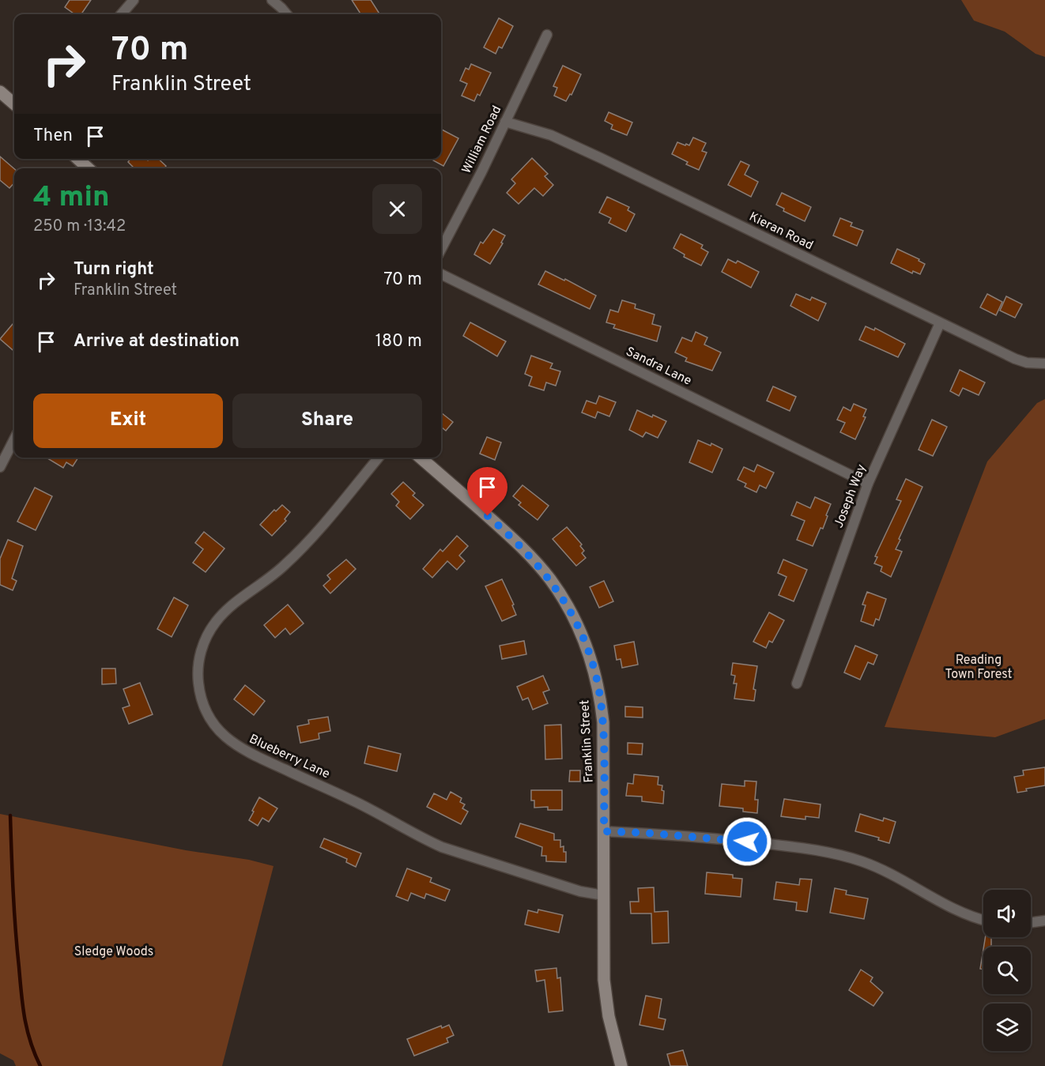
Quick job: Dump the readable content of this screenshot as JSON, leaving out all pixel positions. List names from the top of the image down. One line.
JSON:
{"streets":{"main road":["Franklin Street"],"street":["William Road","Kieran Road","Sandra Lane","Joseph Way","Blueberry Lane"]},"crossings":[["William Road","Kieran Road"],["Kieran Road","Joseph Way"],["Sandra Lane","Joseph Way"],["Franklin Street","Blueberry Lane"]],"parks":["Reading Town Forest","Sledge Woods"],"page":{"turn":["70 m","Franklin Street"],"then":"Then","heading":["4 min","250 m · 13:42"],"list":[{"name":"Turn right","note":"Franklin Street","value":"70 m"},{"name":"Arrive at destination","value":"180 m"}],"buttons":["Exit","Share"]}}
